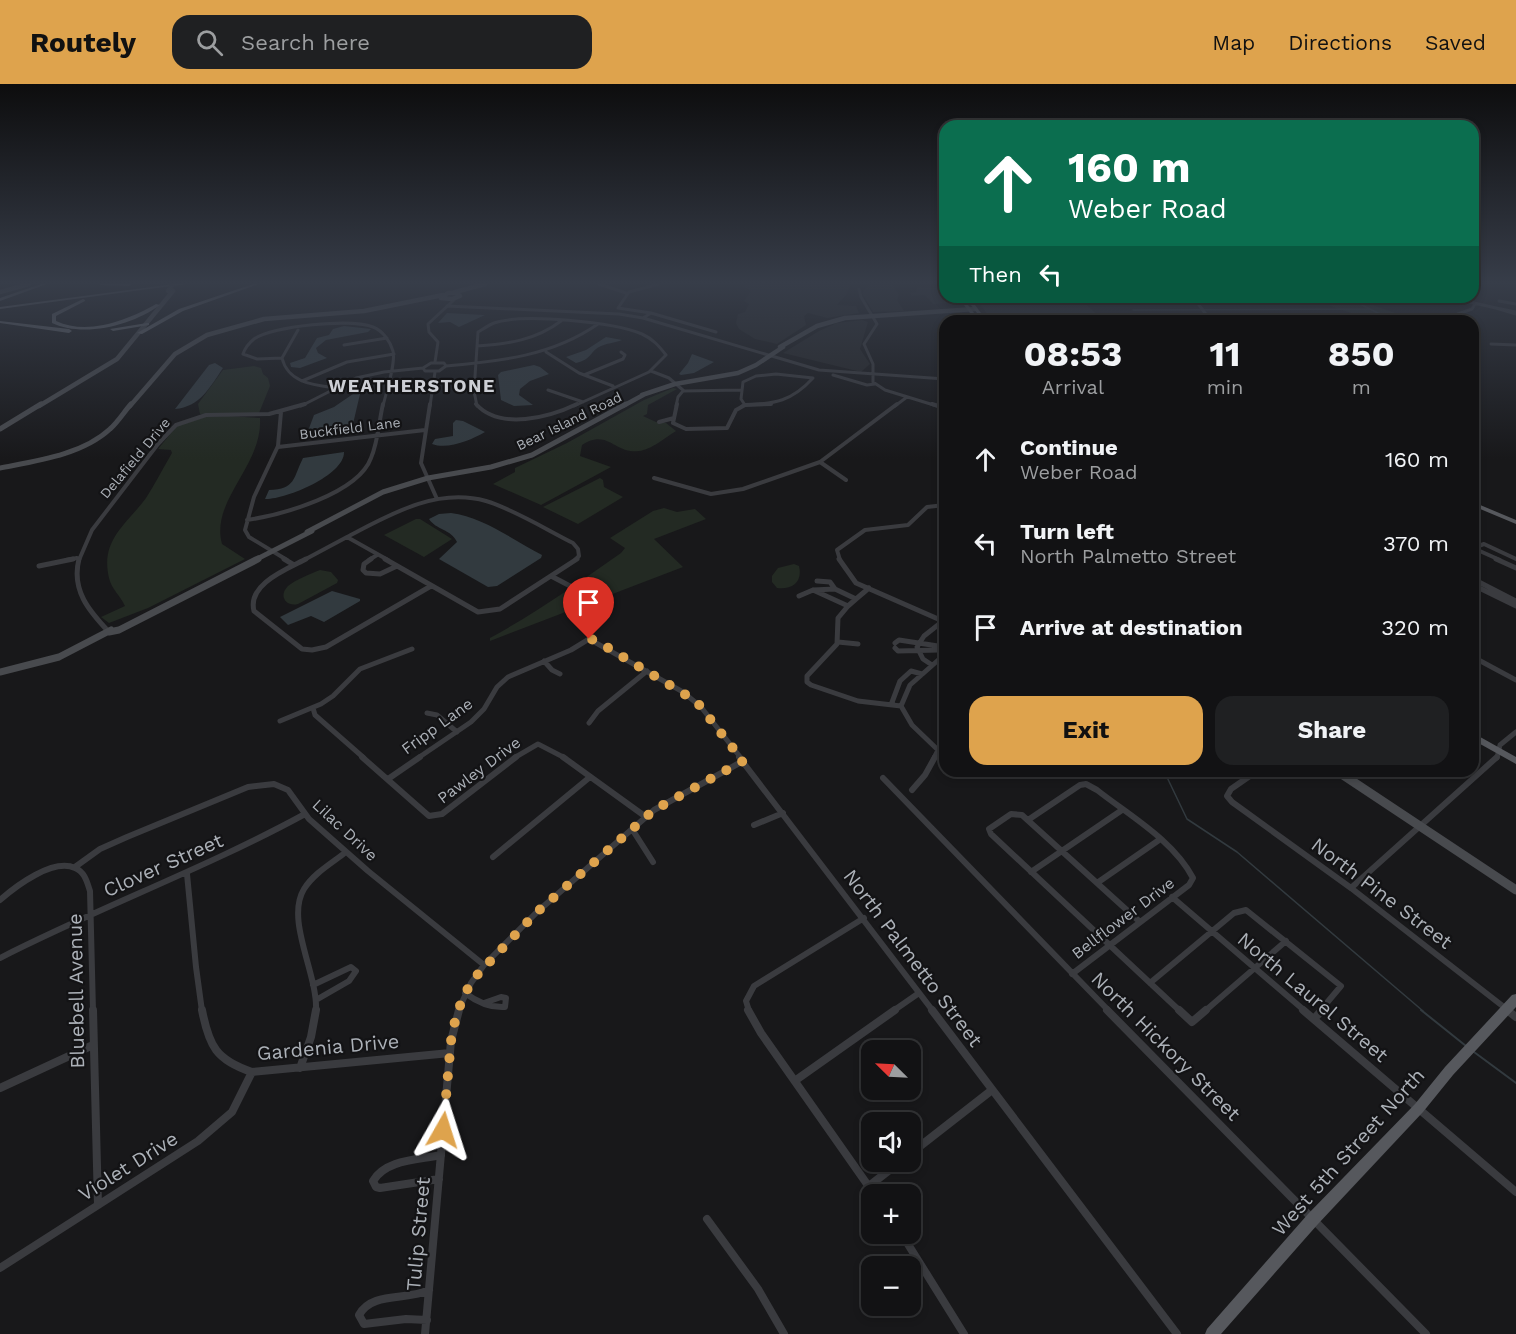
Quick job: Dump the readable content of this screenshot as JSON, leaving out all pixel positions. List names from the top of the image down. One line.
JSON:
{"streets":{"main road":["Bear Island Road","West 5th Street North"],"street":["Buckfield Lane","Delafield Drive","Fripp Lane","Pawley Drive","Lilac Drive","Clover Street","North Pine Street","Bellflower Drive","North Palmetto Street","Bluebell Avenue","North Laurel Street","North Hickory Street","Gardenia Drive","Violet Drive","Tulip Street"]},"crossings":[["Fripp Lane","Pawley Drive"],["Fripp Lane","North Palmetto Street"],["Pawley Drive","Tulip Street"],["Lilac Drive","Clover Street"],["Lilac Drive","Bluebell Avenue"],["Lilac Drive","Tulip Street"],["Clover Street","Bluebell Avenue"],["Clover Street","Gardenia Drive"],["North Pine Street","West 5th Street North"],["Bellflower Drive","North Laurel Street"],["Bellflower Drive","North Hickory Street"],["North Palmetto Street","Tulip Street"],["Bluebell Avenue","Violet Drive"],["North Laurel Street","West 5th Street North"],["North Hickory Street","West 5th Street North"],["Gardenia Drive","Violet Drive"],["Gardenia Drive","Tulip Street"]],"districts":["WEATHERSTONE"],"north":"top left","page":{"header":"Routely","search":"Search here","nav":["Map","Directions","Saved"],"turn":["160 m","Weber Road"],"then":"Then","eta":["08:53","Arrival","11","min","850","m"],"list":[{"name":"Continue","note":"Weber Road","value":"160 m"},{"name":"Turn left","note":"North Palmetto Street","value":"370 m"},{"name":"Arrive at destination","value":"320 m"}],"buttons":["Exit","Share"],"map_buttons":["+","−"]}}
